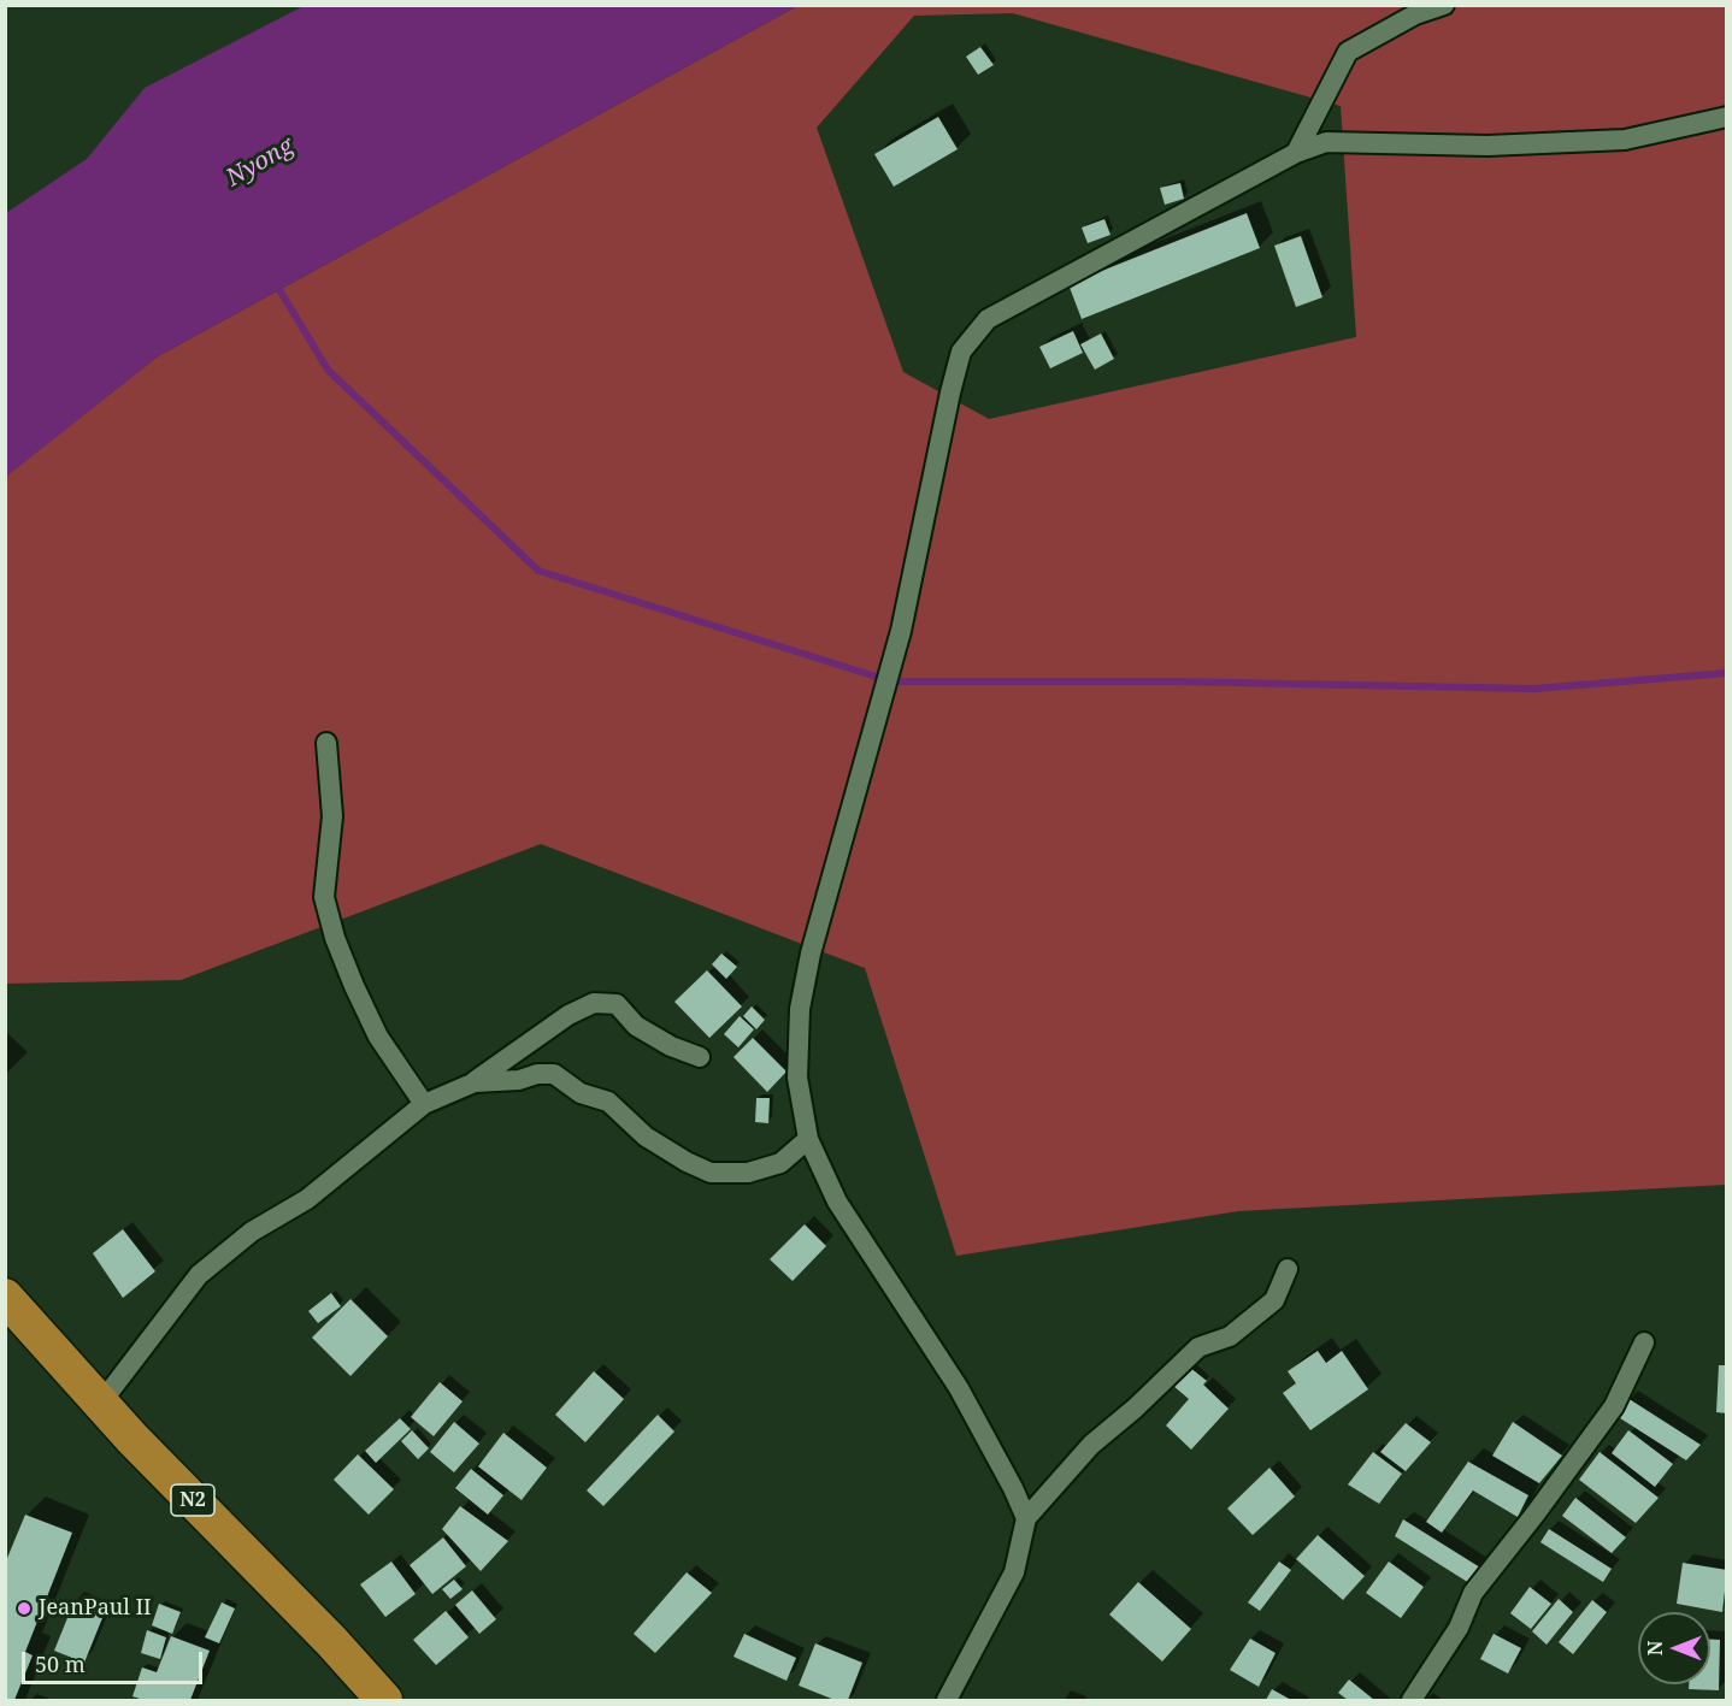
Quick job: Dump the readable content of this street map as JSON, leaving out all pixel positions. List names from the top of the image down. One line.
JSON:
{"streets":{"highway":["N2"]},"water":["Nyong"],"places":["JeanPaul II"],"scale_bar":"50 m","north":"left"}
